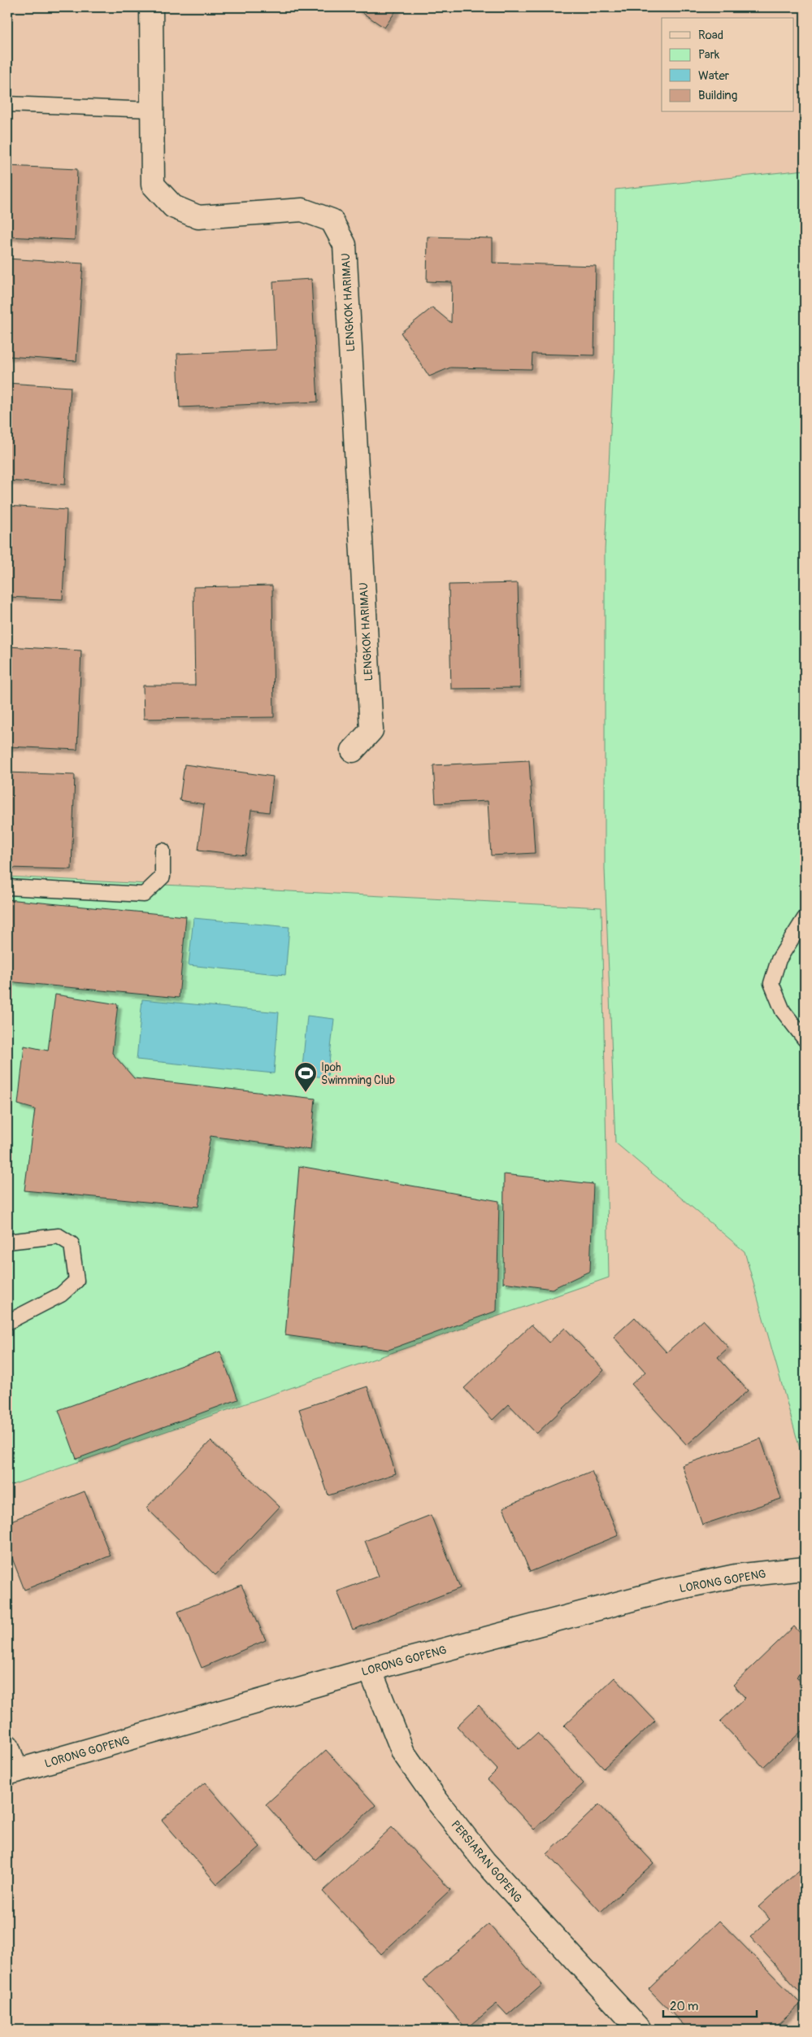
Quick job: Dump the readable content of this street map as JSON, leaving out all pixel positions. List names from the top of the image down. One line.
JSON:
{"streets":{"street":["LENGKOK HARIMAU","LORONG GOPENG","PERSIARAN GOPENG"]},"crossings":[["LORONG GOPENG","PERSIARAN GOPENG"]],"places":{"sports":["Ipoh Swimming Club"]},"legend":["Road","Park","Water","Building"],"scale_bar":"20 m"}
